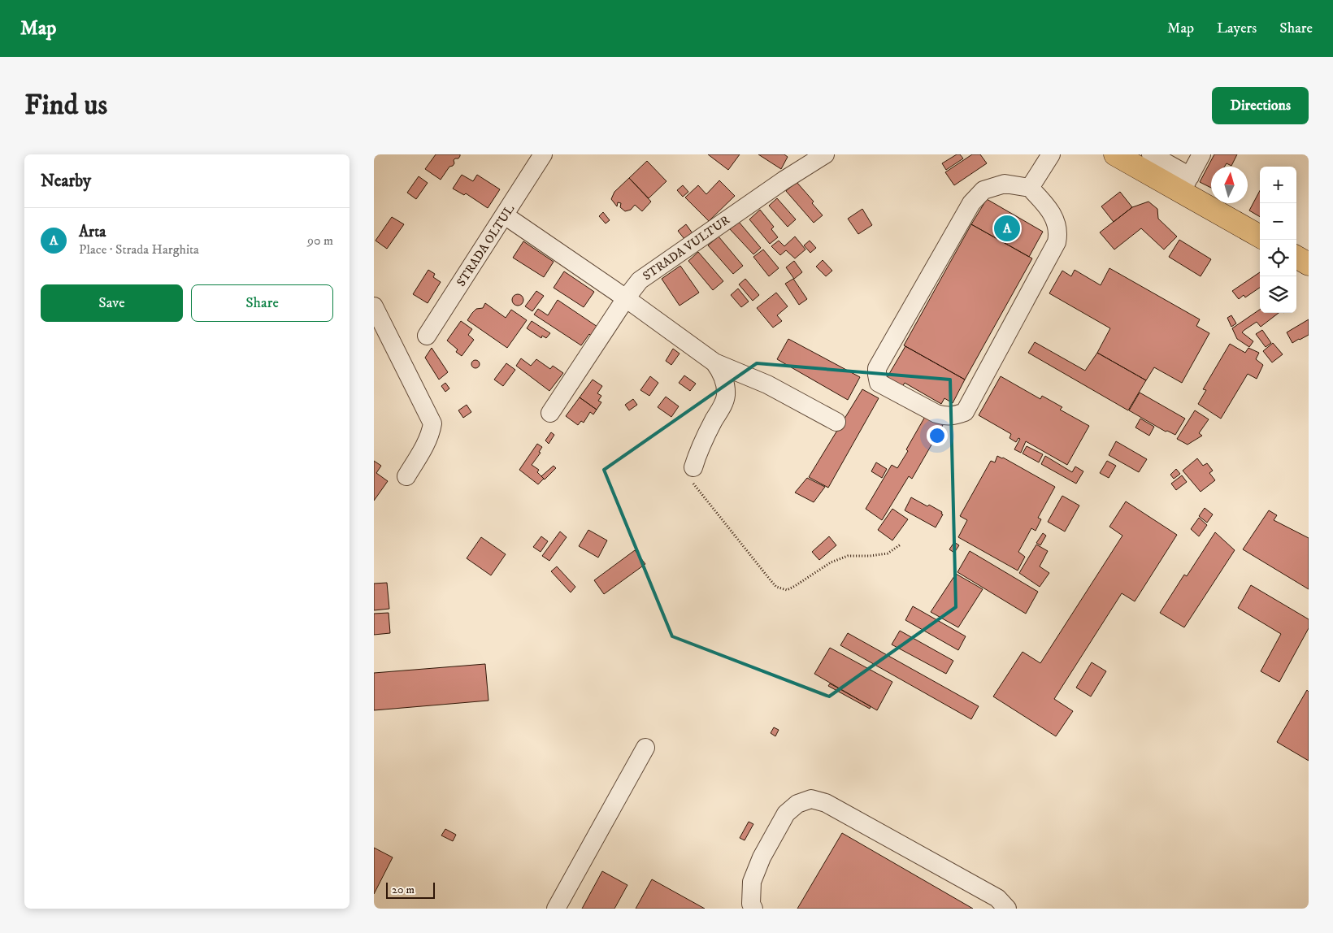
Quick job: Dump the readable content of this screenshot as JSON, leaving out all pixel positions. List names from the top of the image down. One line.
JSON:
{"streets":{"street":["STRADA OLTUL","STRADA VULTUR"]},"scale_bar":"20 m","north":"top","page":{"header":"Map","nav":["Map","Layers","Share"],"buttons":["Directions",["Save","Share"]],"title":"Find us","heading":"Nearby","map_buttons":["+","−"],"list":[{"mark":"A","name":"Arta","note":"Place · Strada Harghita","value":"90 m"}],"pins":"A","scale":"20 m"}}
